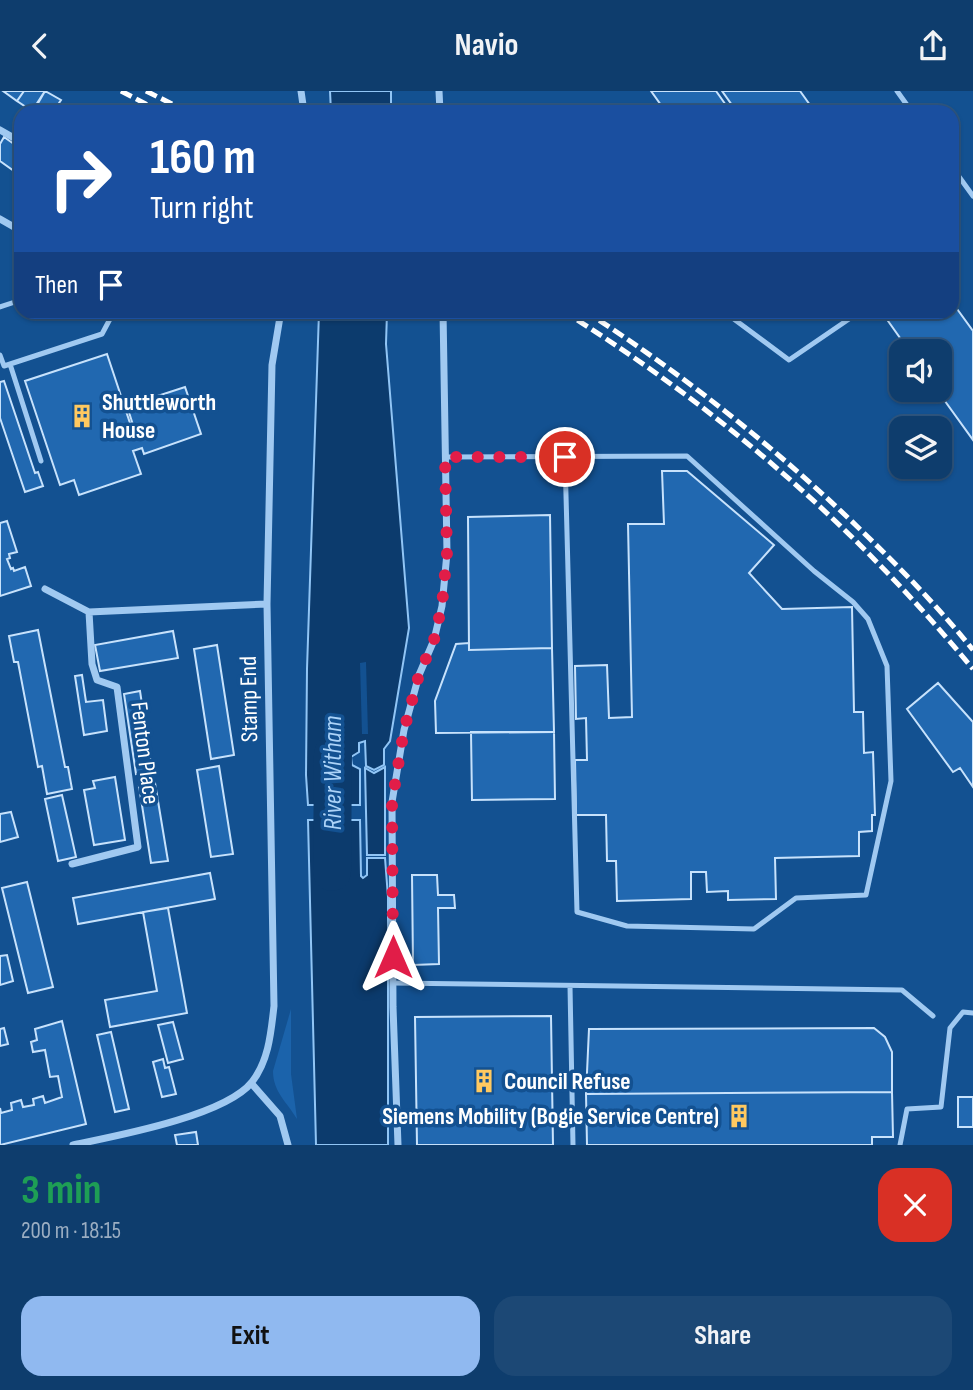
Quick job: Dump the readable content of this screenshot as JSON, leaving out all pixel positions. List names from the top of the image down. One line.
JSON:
{"streets":{"street":["Stamp End","Fenton Place"]},"water":["River Witham"],"places":{"building":["Shuttleworth House","Council Refuse","Siemens Mobility (Bogie Service Centre)"]},"page":{"header":"Navio","turn":["160 m","Turn right"],"then":"Then","heading":["3 min","200 m · 18:15"],"buttons":["Exit","Share"]}}
